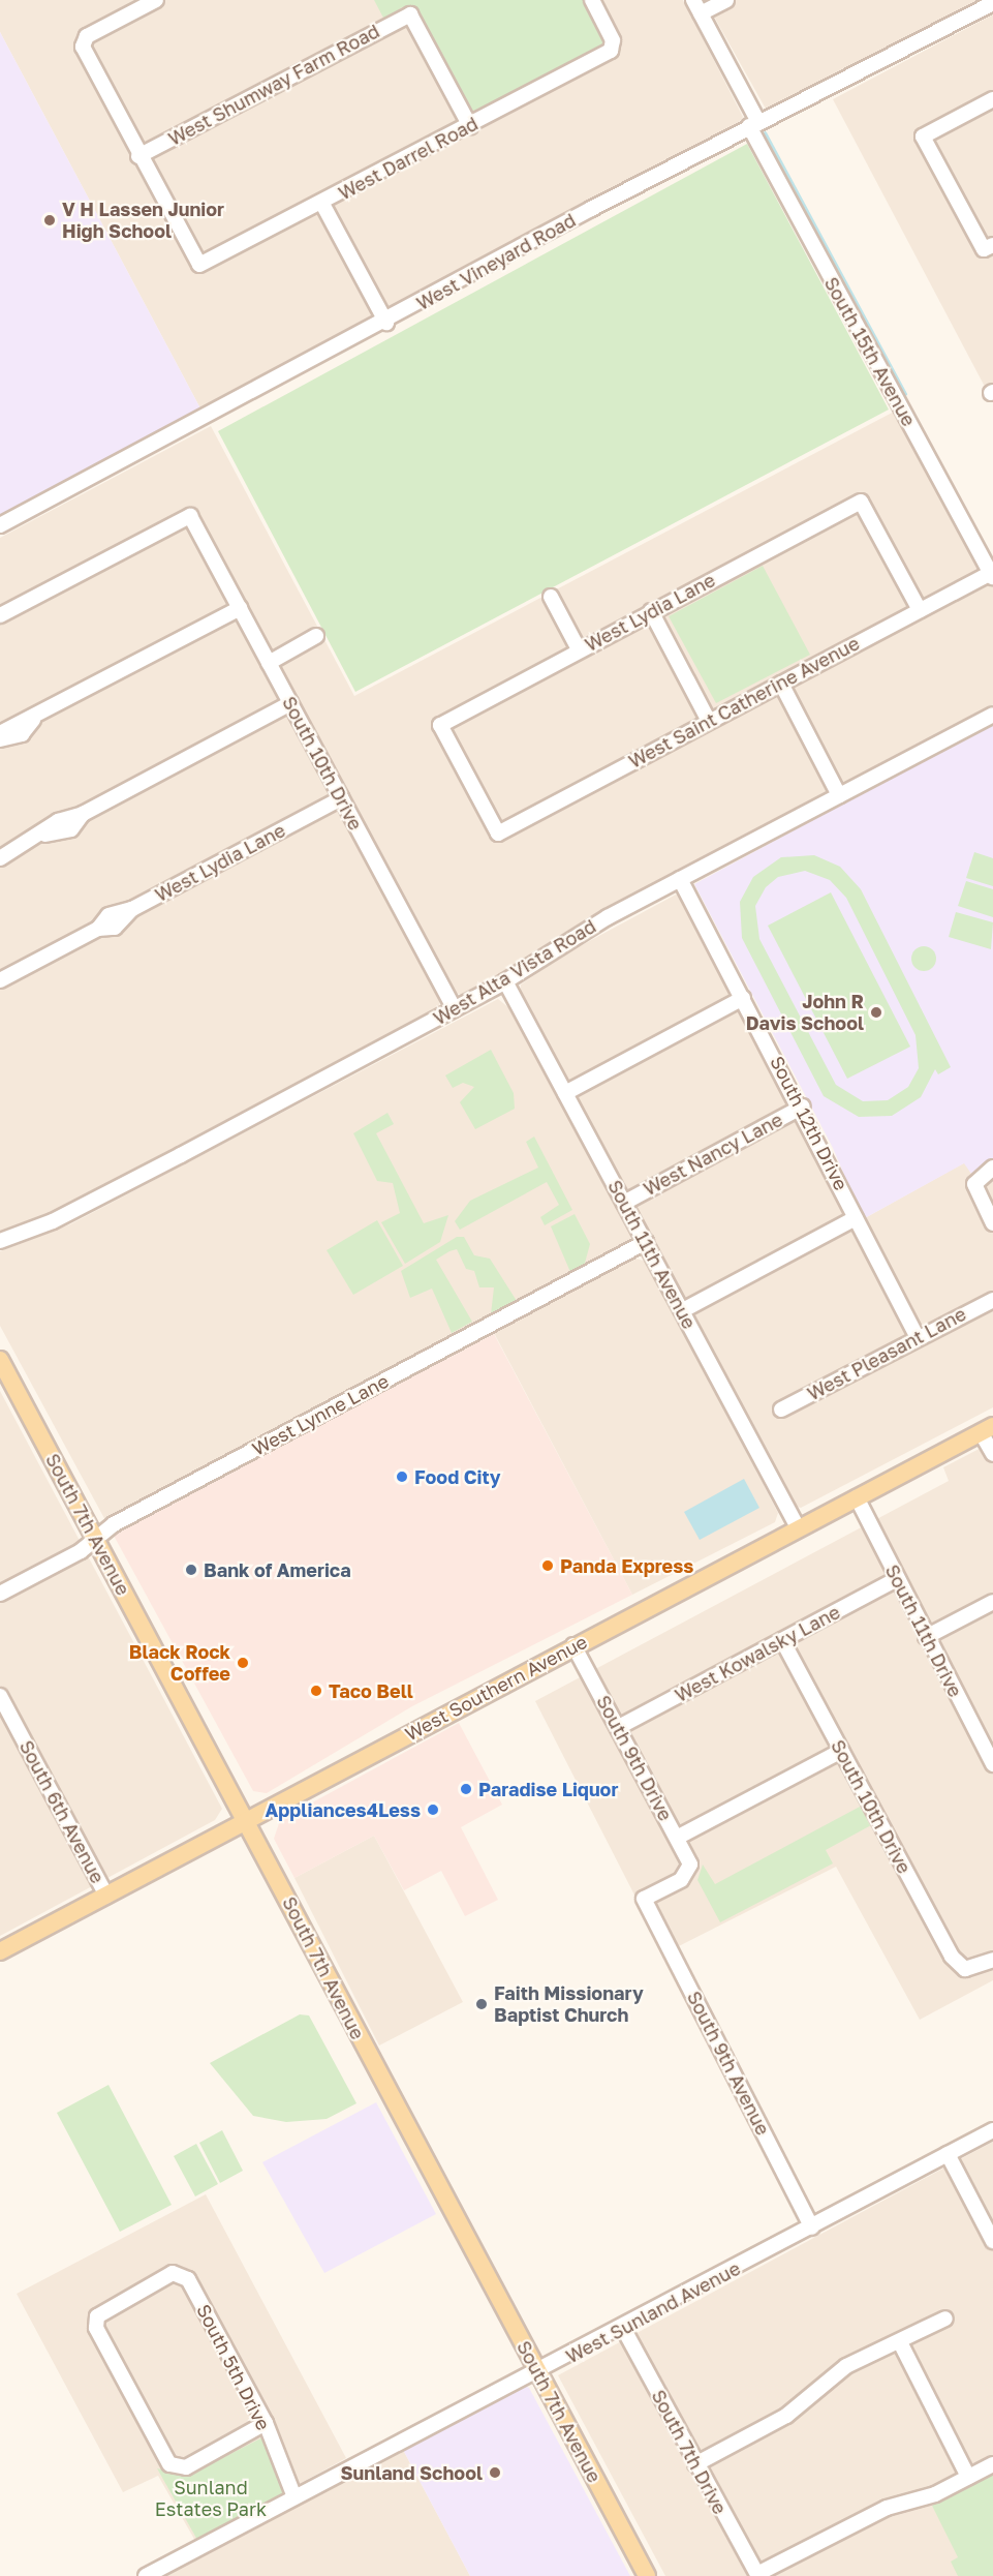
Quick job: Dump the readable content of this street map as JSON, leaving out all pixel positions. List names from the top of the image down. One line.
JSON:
{"streets":{"main road":["South 7th Avenue","West Southern Avenue"],"street":["West Shumway Farm Road","West Darrel Road","West Vineyard Road","South 15th Avenue","West Lydia Lane","West Saint Catherine Avenue","South 10th Drive","West Alta Vista Road","South 12th Drive","West Nancy Lane","South 11th Avenue","West Pleasant Lane","West Lynne Lane","South 11th Drive","West Kowalsky Lane","South 9th Drive","South 6th Avenue","South 9th Avenue","West Sunland Avenue","South 5th Drive","South 7th Drive"]},"crossings":[["West Shumway Farm Road","West Darrel Road"],["West Vineyard Road","South 15th Avenue"],["South 15th Avenue","West Saint Catherine Avenue"],["West Lydia Lane","West Saint Catherine Avenue"],["West Lydia Lane","South 10th Drive"],["South 10th Drive","West Alta Vista Road"],["South 10th Drive","West Kowalsky Lane"],["West Alta Vista Road","South 12th Drive"],["West Alta Vista Road","South 11th Avenue"],["South 12th Drive","West Nancy Lane"],["South 12th Drive","West Pleasant Lane"],["West Nancy Lane","South 11th Avenue"],["South 11th Avenue","West Lynne Lane"],["South 11th Avenue","West Southern Avenue"],["West Lynne Lane","South 7th Avenue"],["South 7th Avenue","West Southern Avenue"],["South 7th Avenue","West Sunland Avenue"],["South 11th Drive","West Kowalsky Lane"],["South 11th Drive","West Southern Avenue"],["West Kowalsky Lane","South 9th Drive"],["West Southern Avenue","South 9th Drive"],["West Southern Avenue","South 6th Avenue"],["South 9th Drive","South 9th Avenue"],["South 9th Avenue","West Sunland Avenue"],["West Sunland Avenue","South 5th Drive"],["West Sunland Avenue","South 7th Drive"]],"parks":["Sunland Estates Park"],"places":["V H Lassen Junior High School","John R Davis School","Food City","Panda Express","Bank of America","Black Rock Coffee","Taco Bell","Paradise Liquor","Appliances4Less","Faith Missionary Baptist Church","Sunland School"]}
